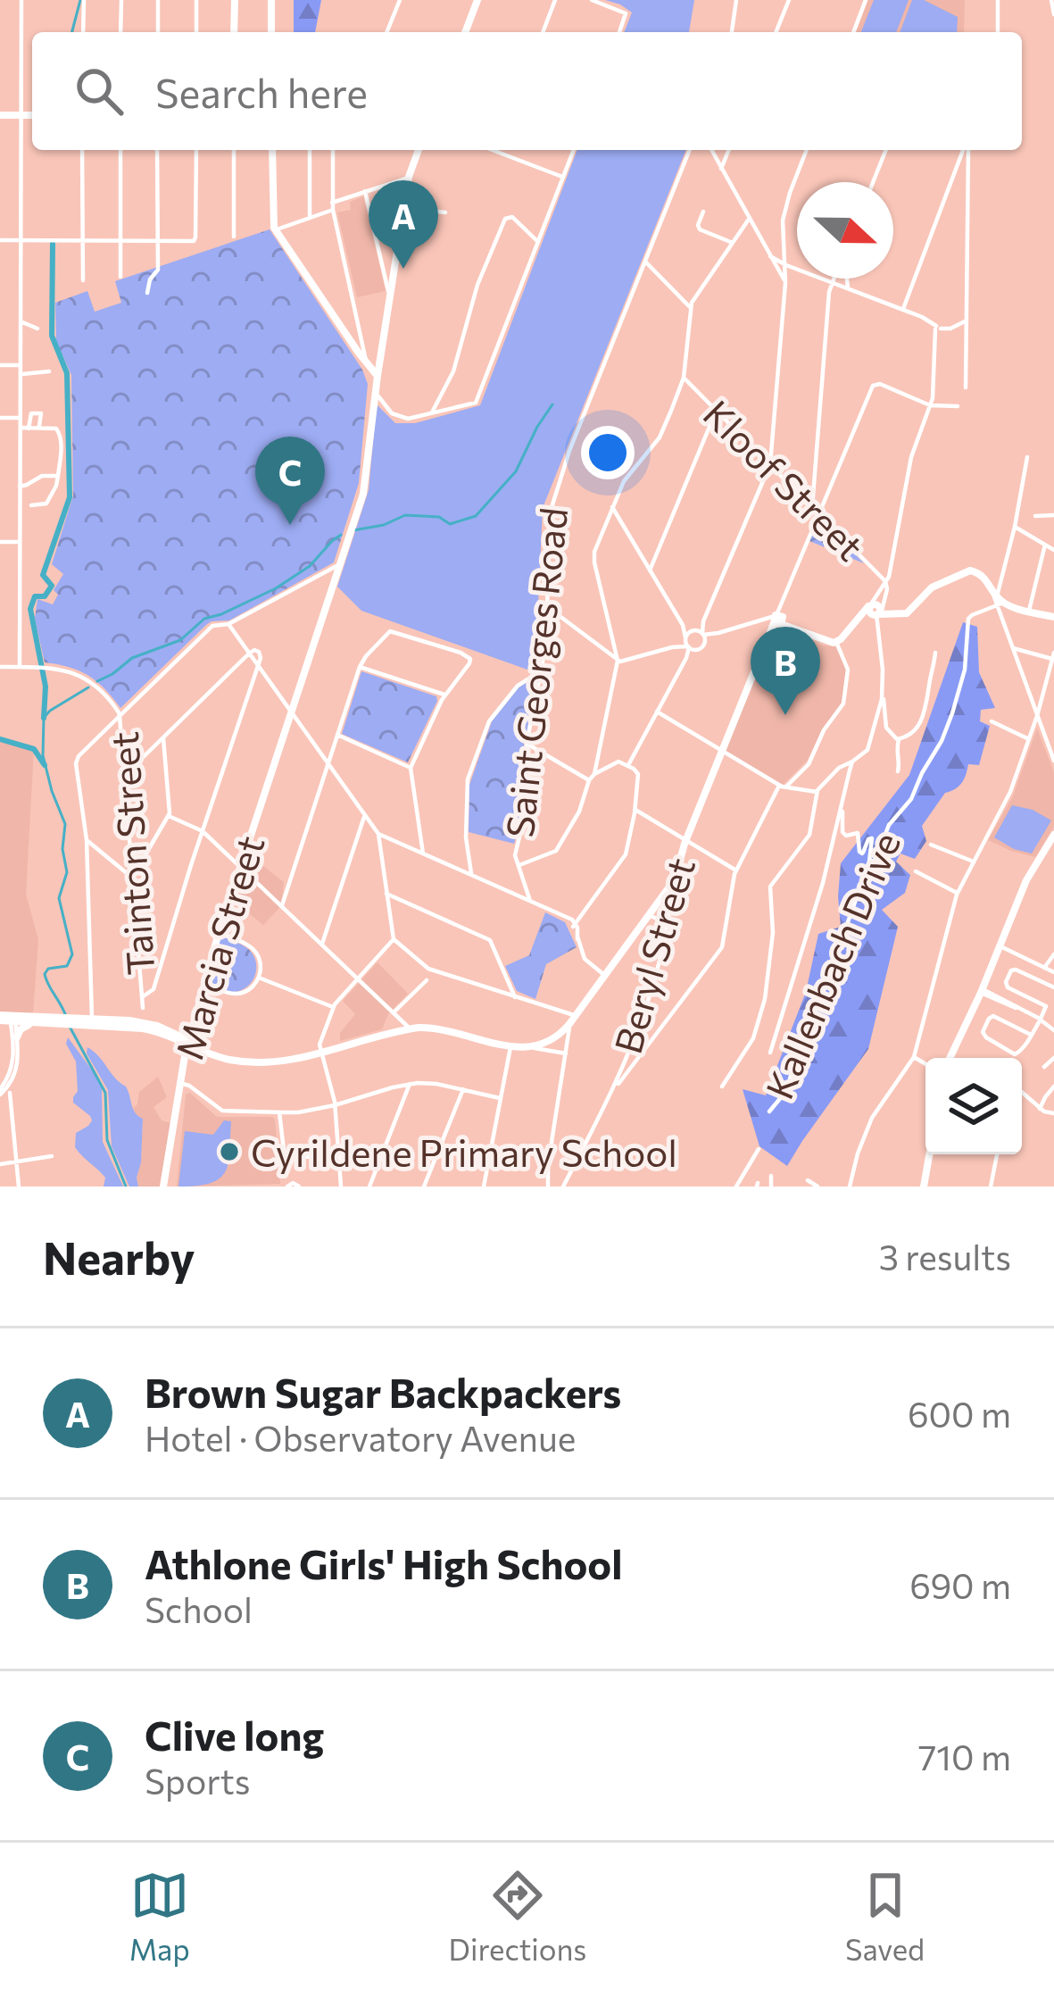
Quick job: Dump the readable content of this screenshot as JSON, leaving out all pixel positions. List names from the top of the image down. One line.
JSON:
{"streets":{"main road":["Marcia Street","Beryl Street"],"street":["Kloof Street","Saint Georges Road","Tainton Street","Kallenbach Drive"]},"crossings":[["Tainton Street","Marcia Street"]],"places":["Cyrildene Primary School"],"north":"right","page":{"search":"Search here","pins":["A","C","B"],"heading":["Nearby","3 results"],"list":[{"mark":"A","name":"Brown Sugar Backpackers","note":"Hotel · Observatory Avenue","value":"600 m"},{"mark":"B","name":"Athlone Girls' High School","note":"School","value":"690 m"},{"mark":"C","name":"Clive long","note":"Sports","value":"710 m"}],"nav":["Map","Directions","Saved"]}}
